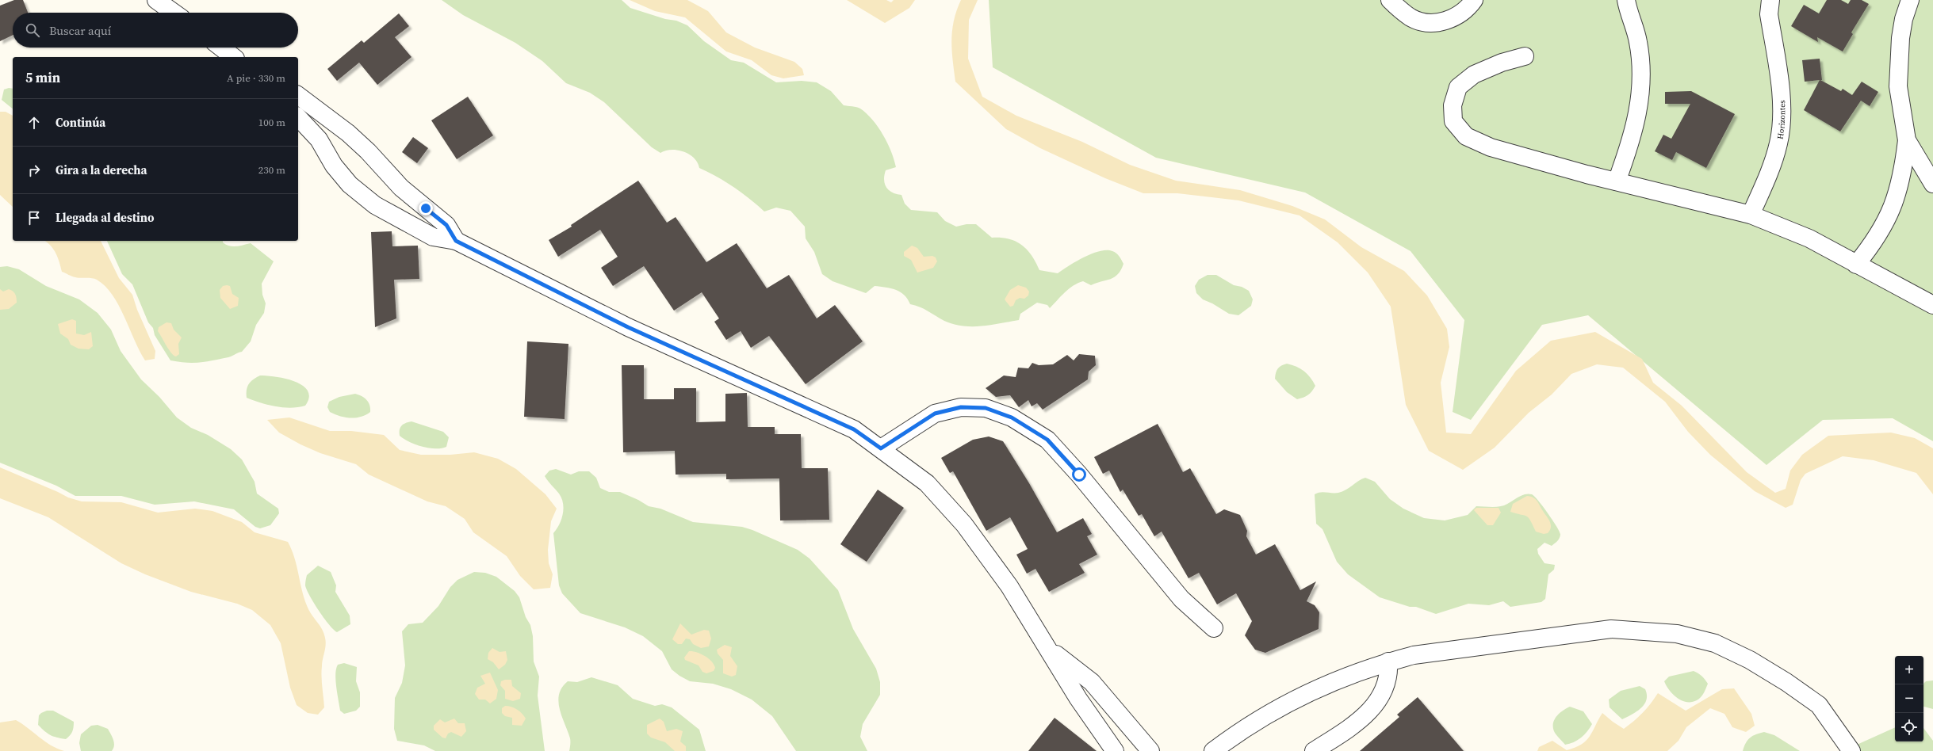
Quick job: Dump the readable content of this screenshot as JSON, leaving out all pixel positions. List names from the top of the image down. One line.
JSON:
{"streets":{"street":["Horizontes"]},"page":{"search":"Buscar aquí","heading":["5 min","A pie · 330 m"],"list":[["Continúa","100 m"],["Gira a la derecha","230 m"],"Llegada al destino"],"map_buttons":["+","−"]}}
